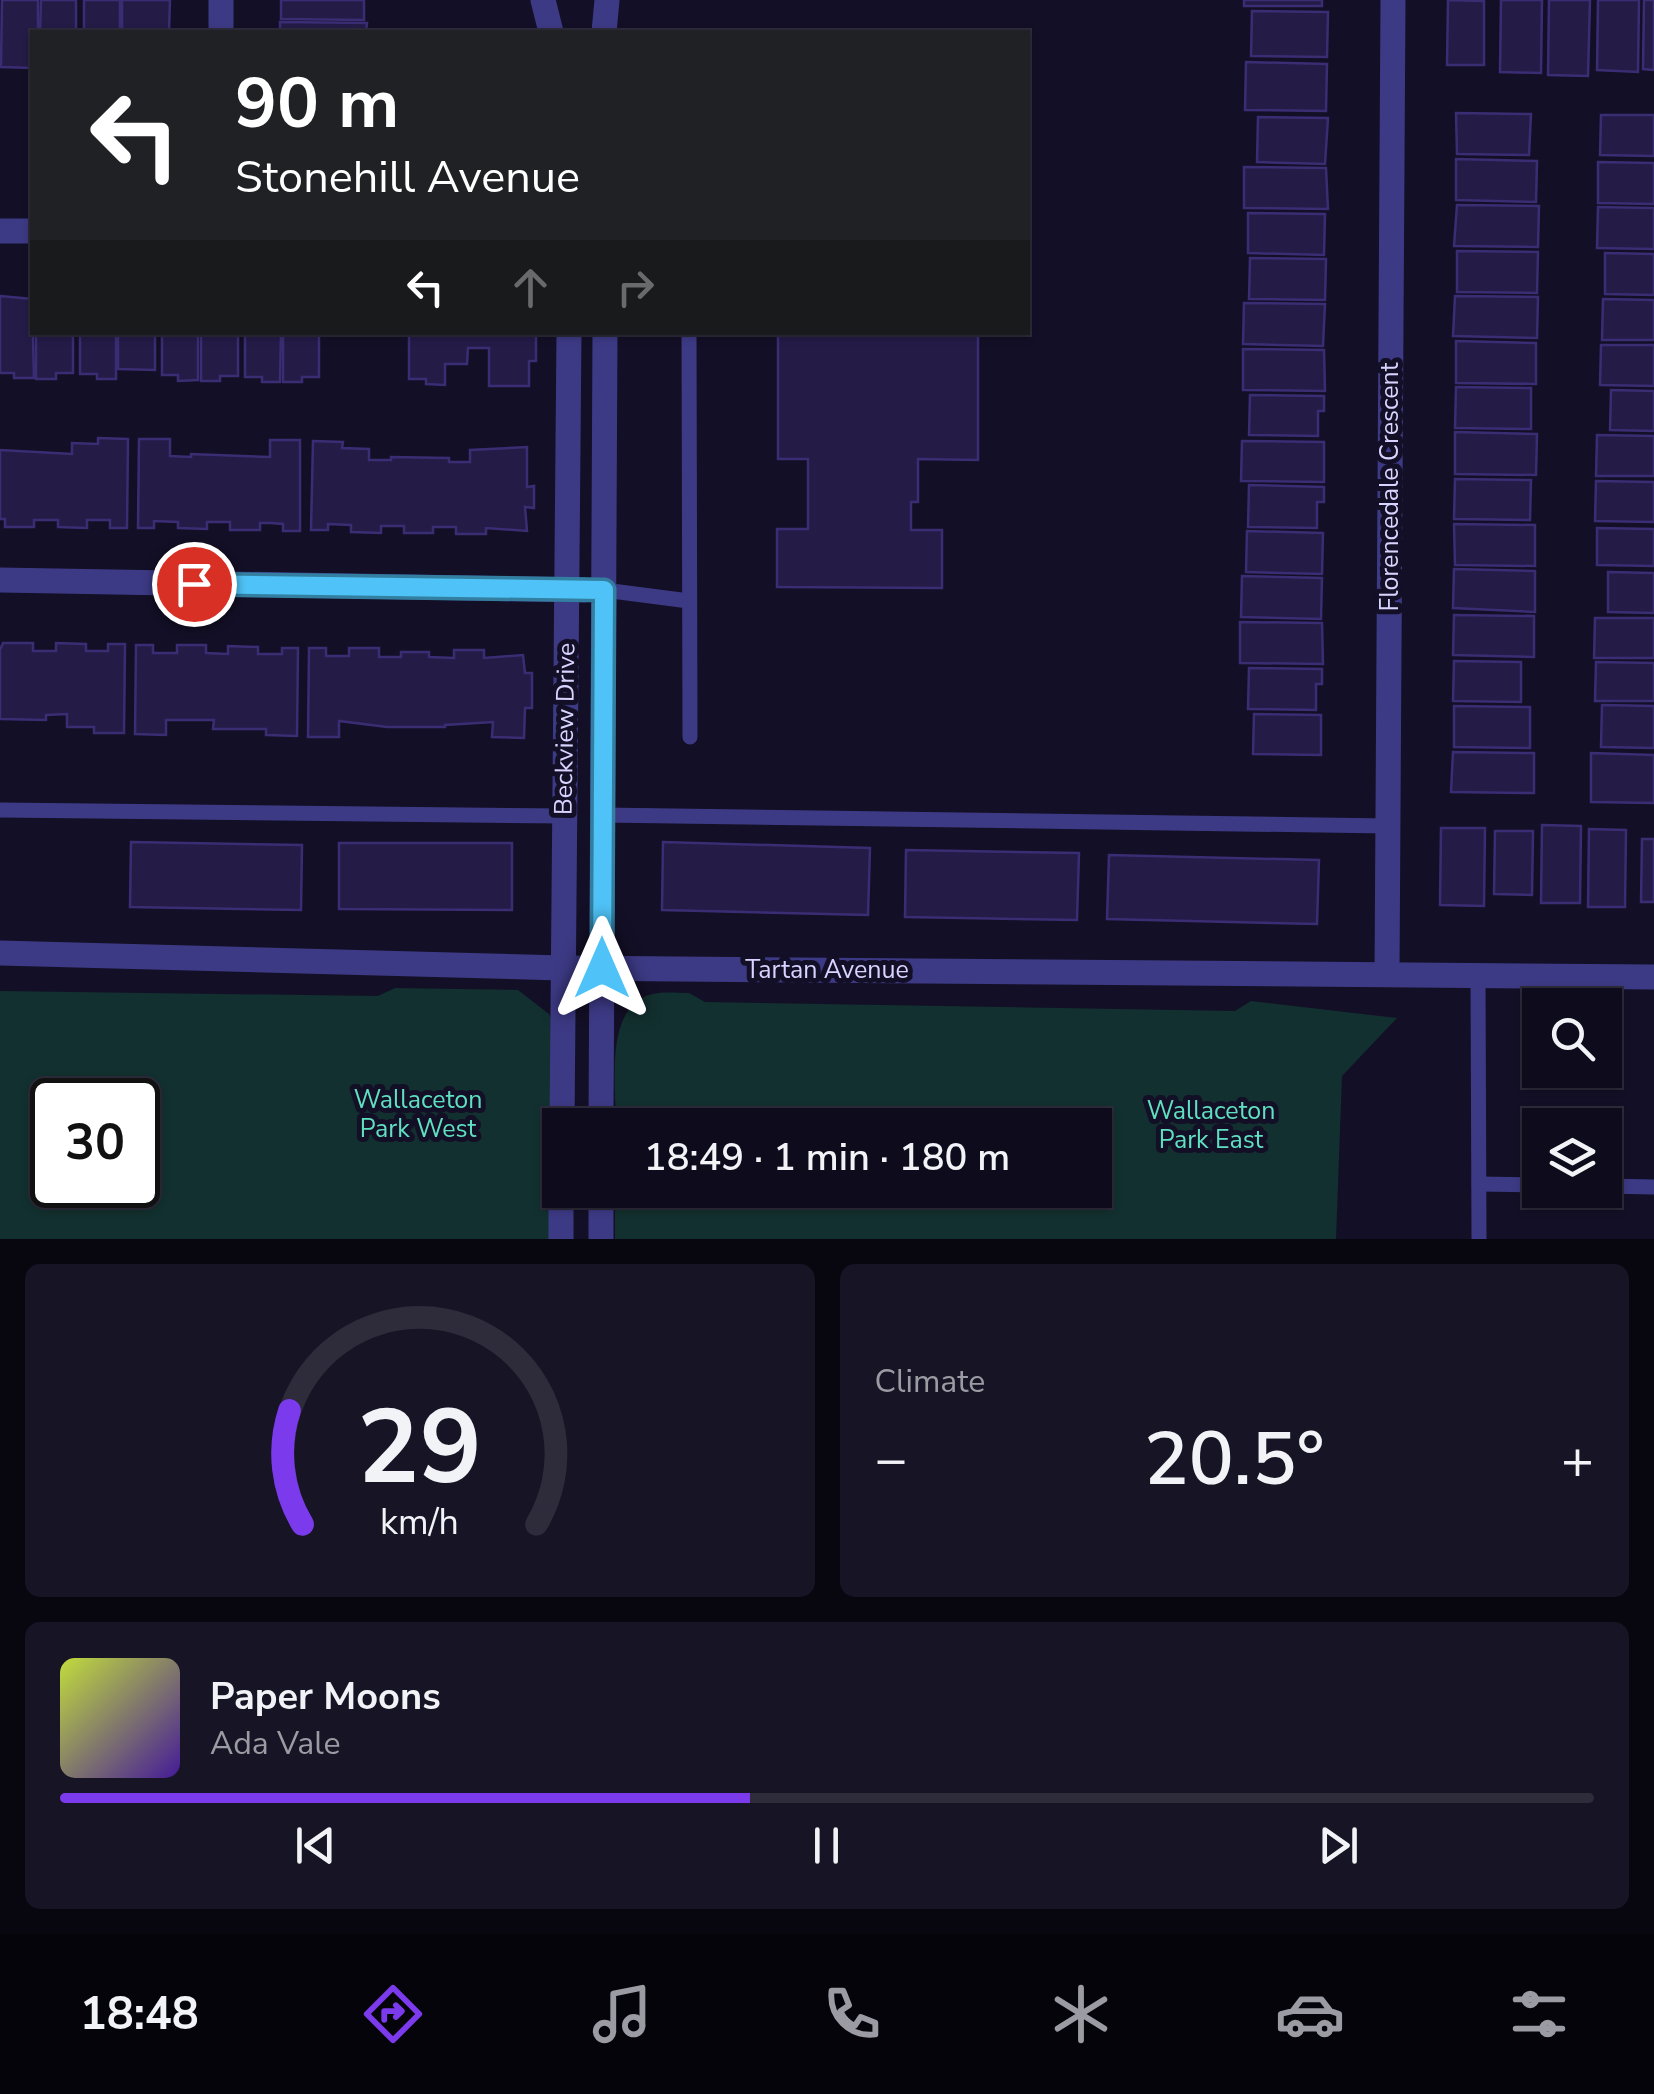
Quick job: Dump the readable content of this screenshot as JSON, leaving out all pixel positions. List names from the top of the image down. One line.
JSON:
{"streets":{"street":["Florencedale Crescent","Beckview Drive","Tartan Avenue"]},"crossings":[["Florencedale Crescent","Tartan Avenue"],["Beckview Drive","Tartan Avenue"]],"parks":["Wallaceton Park West","Wallaceton Park East"],"page":{"turn":["90 m","Stonehill Avenue"],"limit":"30","trip":"18:49 · 1 min · 180 m","tile":"Climate","heat":["−","20.5°","+"],"song":["Paper Moons","Ada Vale"],"tabs":"18:48","gauge":["29","km/h"]}}
